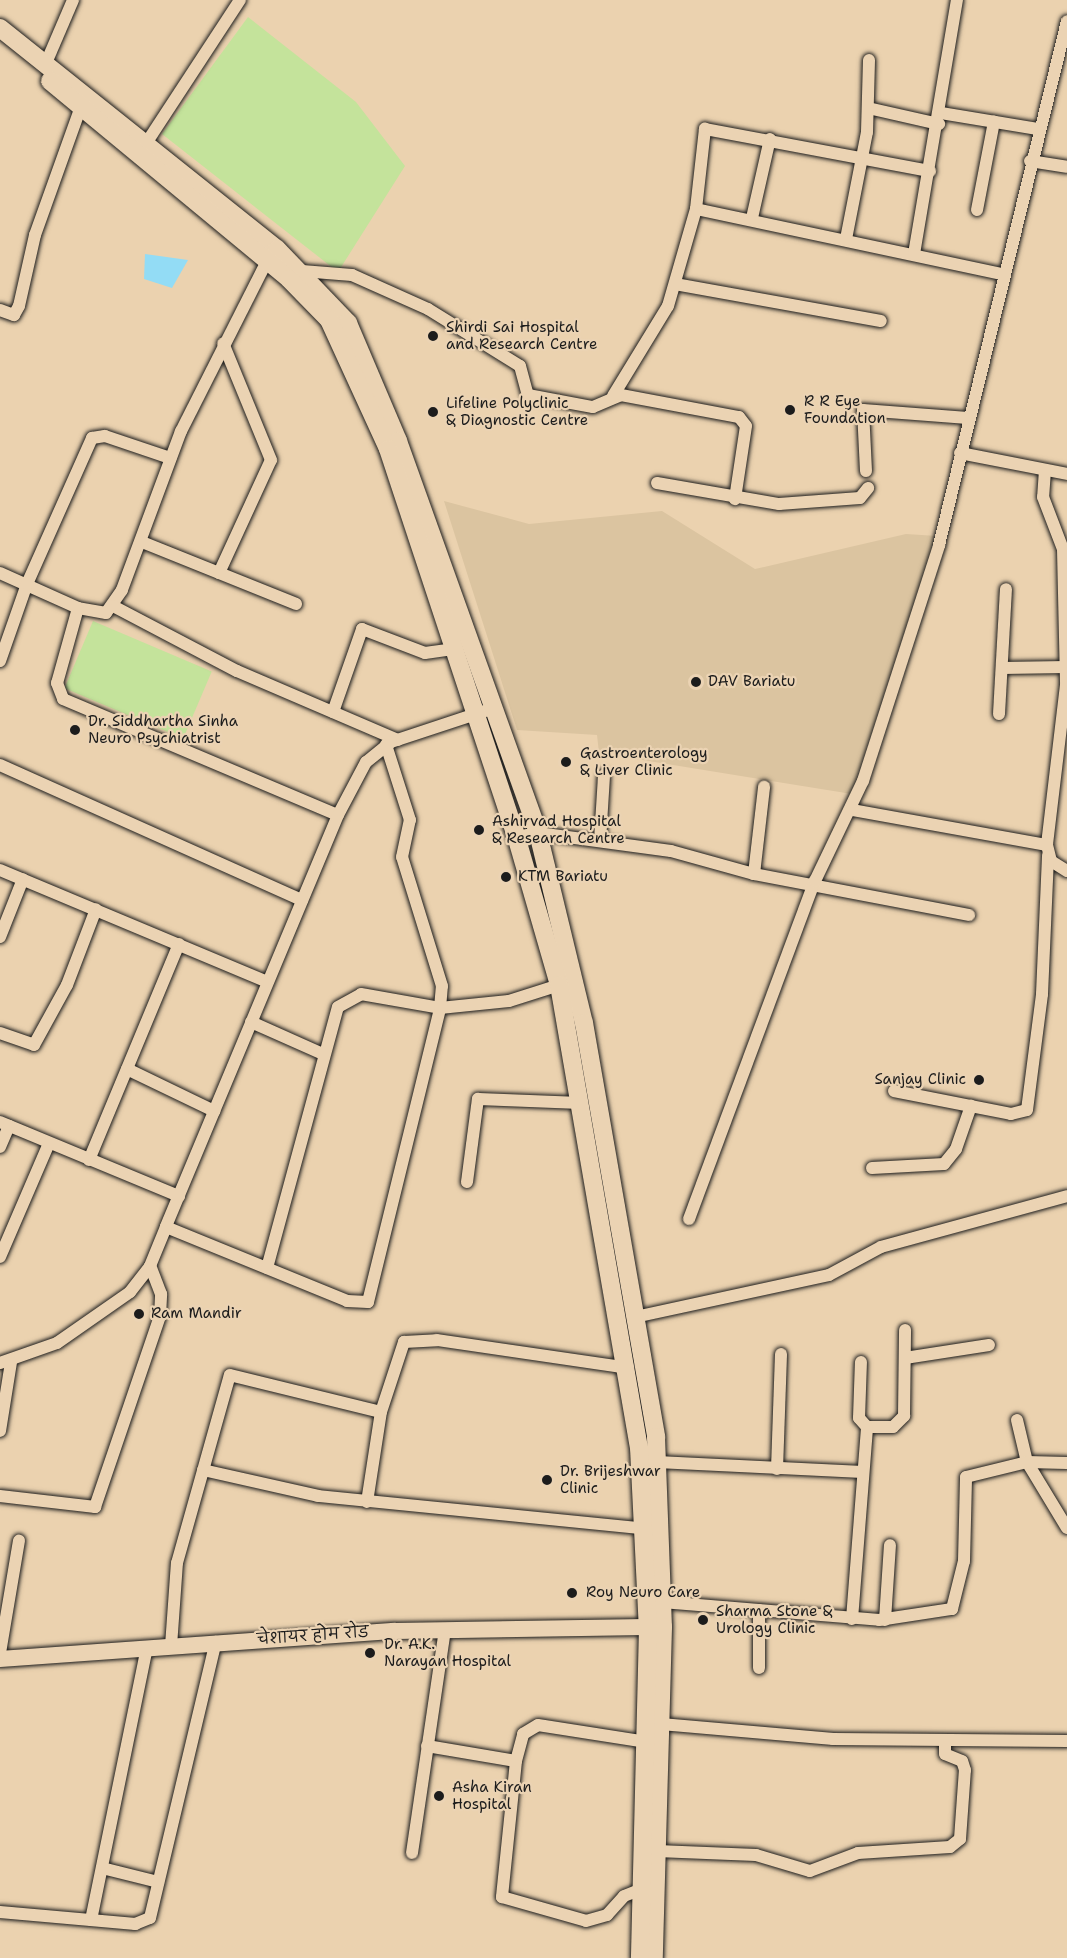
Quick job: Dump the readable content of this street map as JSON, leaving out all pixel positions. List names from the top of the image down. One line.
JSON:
{"streets":{"street":["चेशायर होम रोड"]},"places":["Shirdi Sai Hospital and Research Centre","R R Eye Foundation","Lifeline Polyclinic & Diagnostic Centre","DAV Bariatu","Dr. Siddhartha Sinha Neuro Psychiatrist","Gastroenterology & Liver Clinic","Ashirvad Hospital & Research Centre","KTM Bariatu","Sanjay Clinic","Ram Mandir","Dr. Brijeshwar Clinic","Roy Neuro Care","Sharma Stone & Urology Clinic","Dr. A.K. Narayan Hospital","Asha Kiran Hospital"]}
